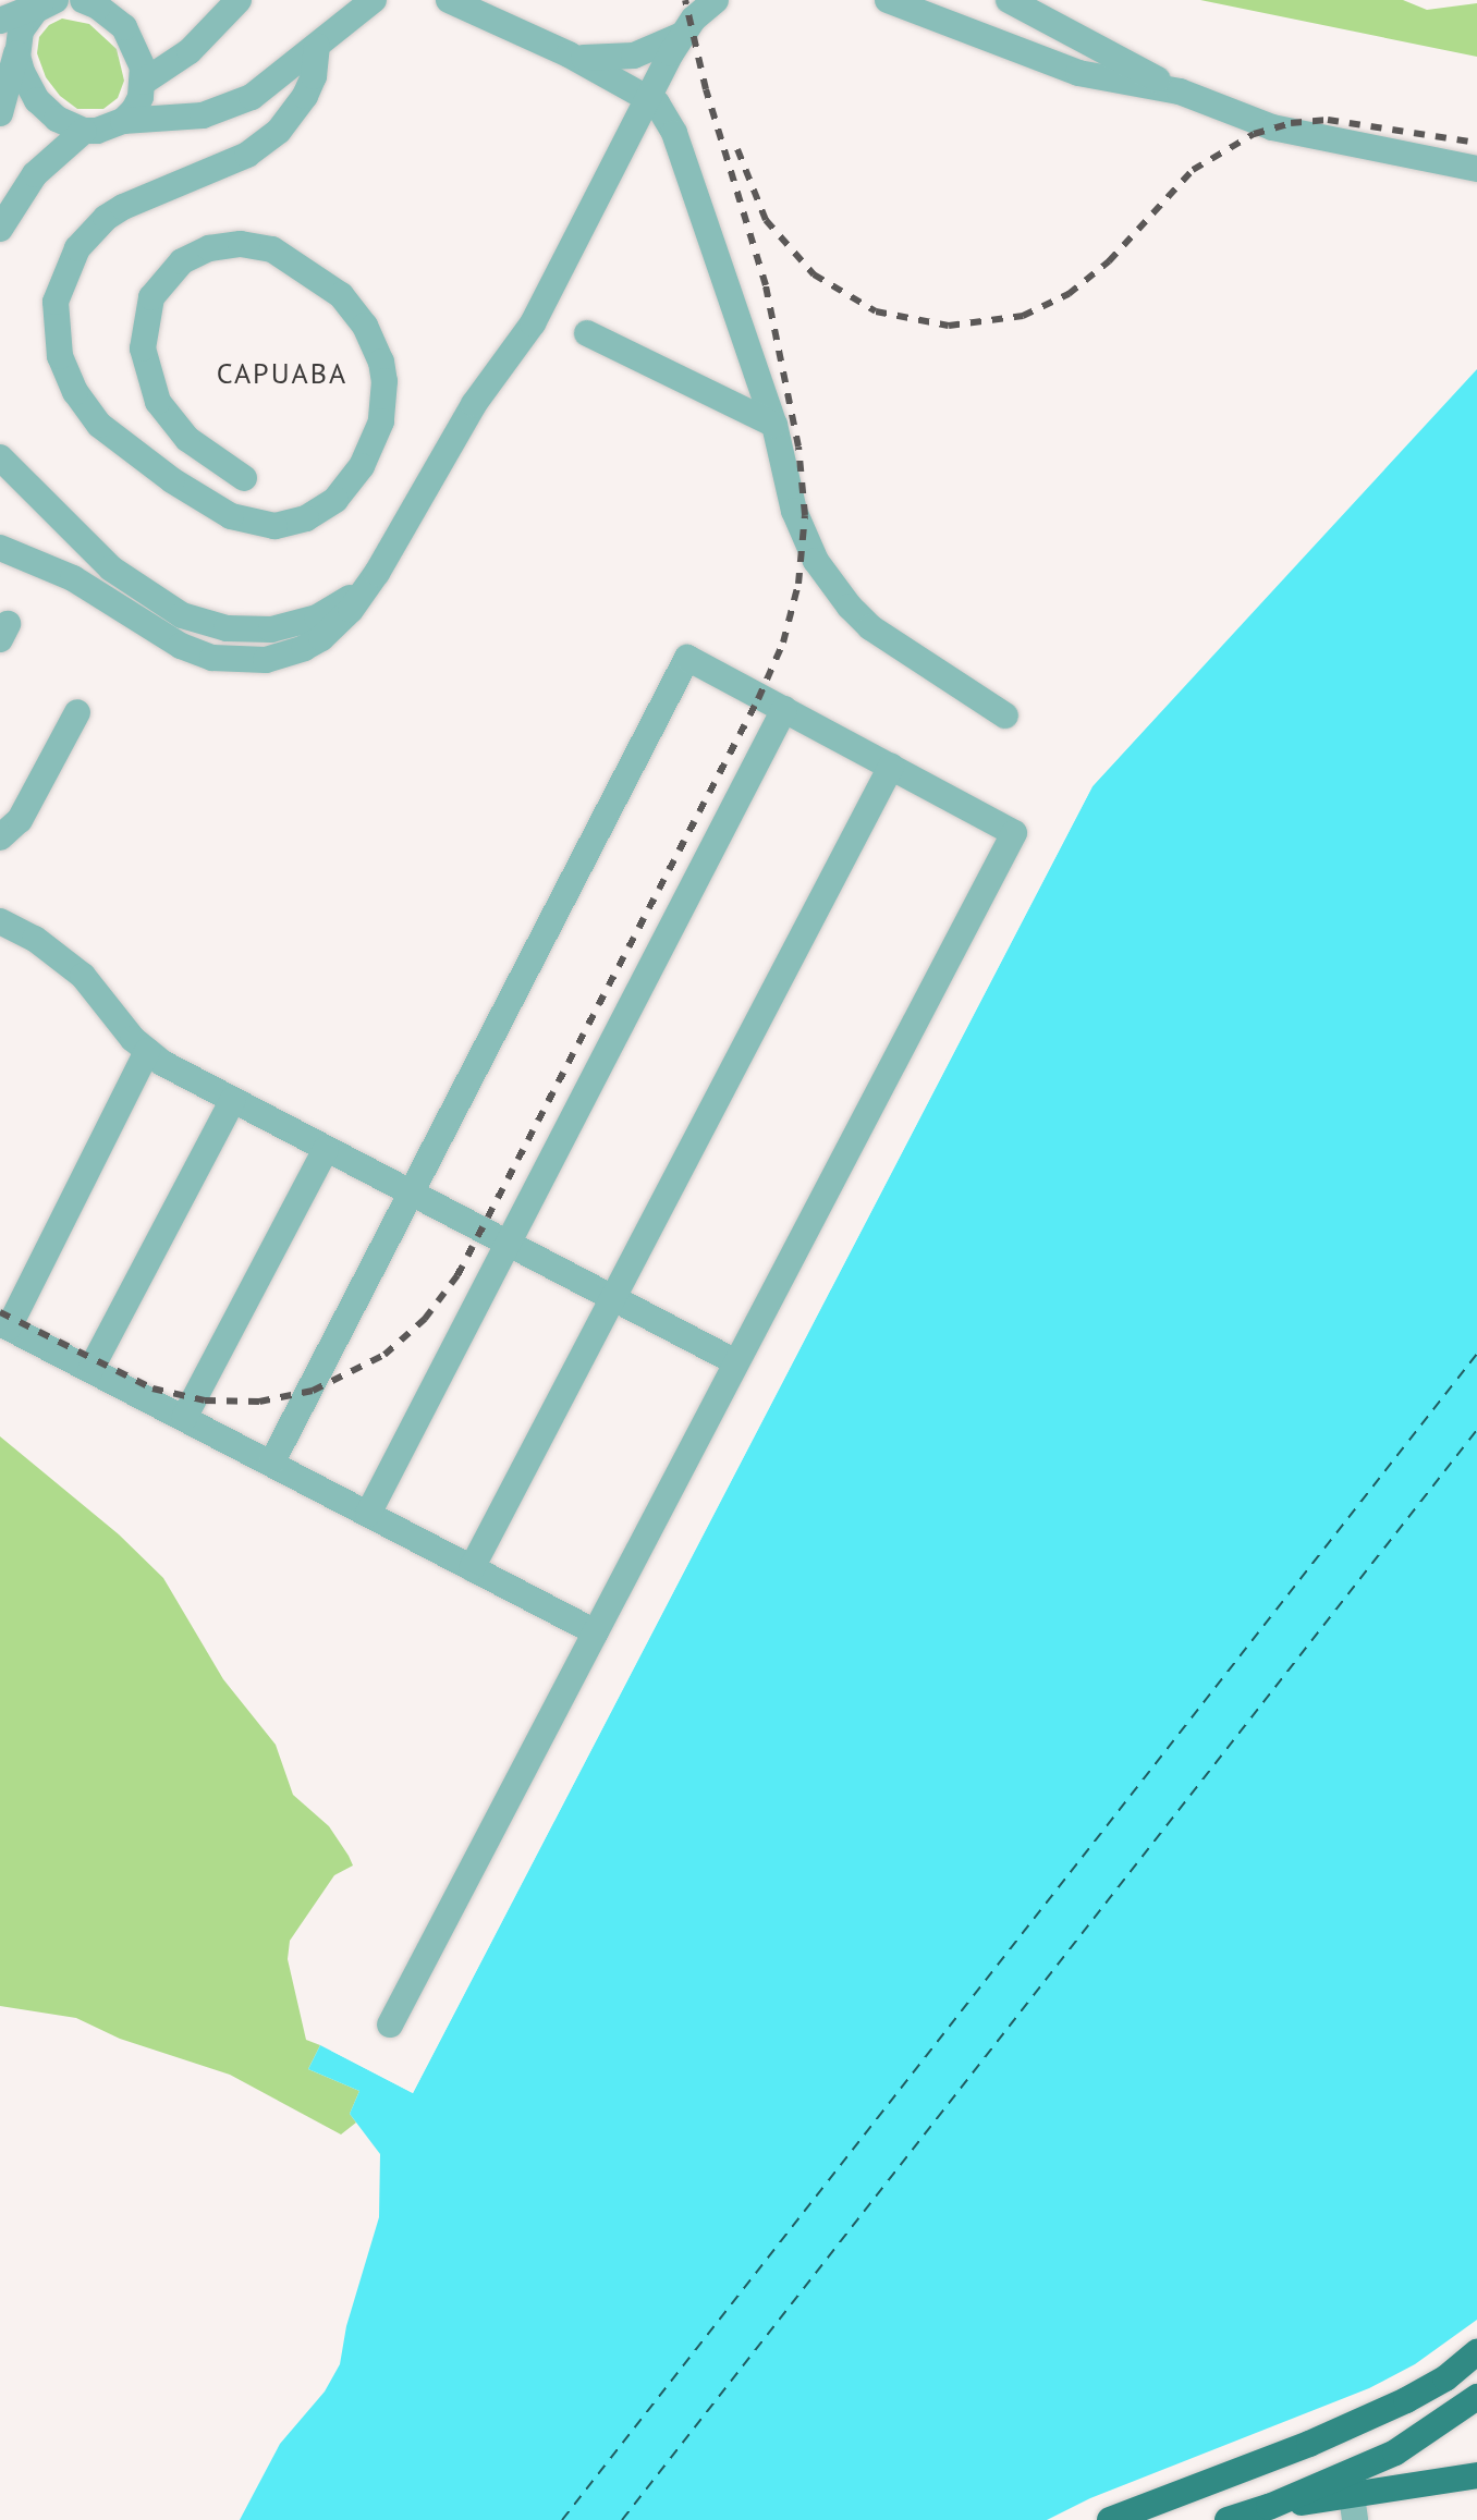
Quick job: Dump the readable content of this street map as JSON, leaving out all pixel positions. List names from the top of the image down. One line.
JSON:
{"districts":["CAPUABA"]}
